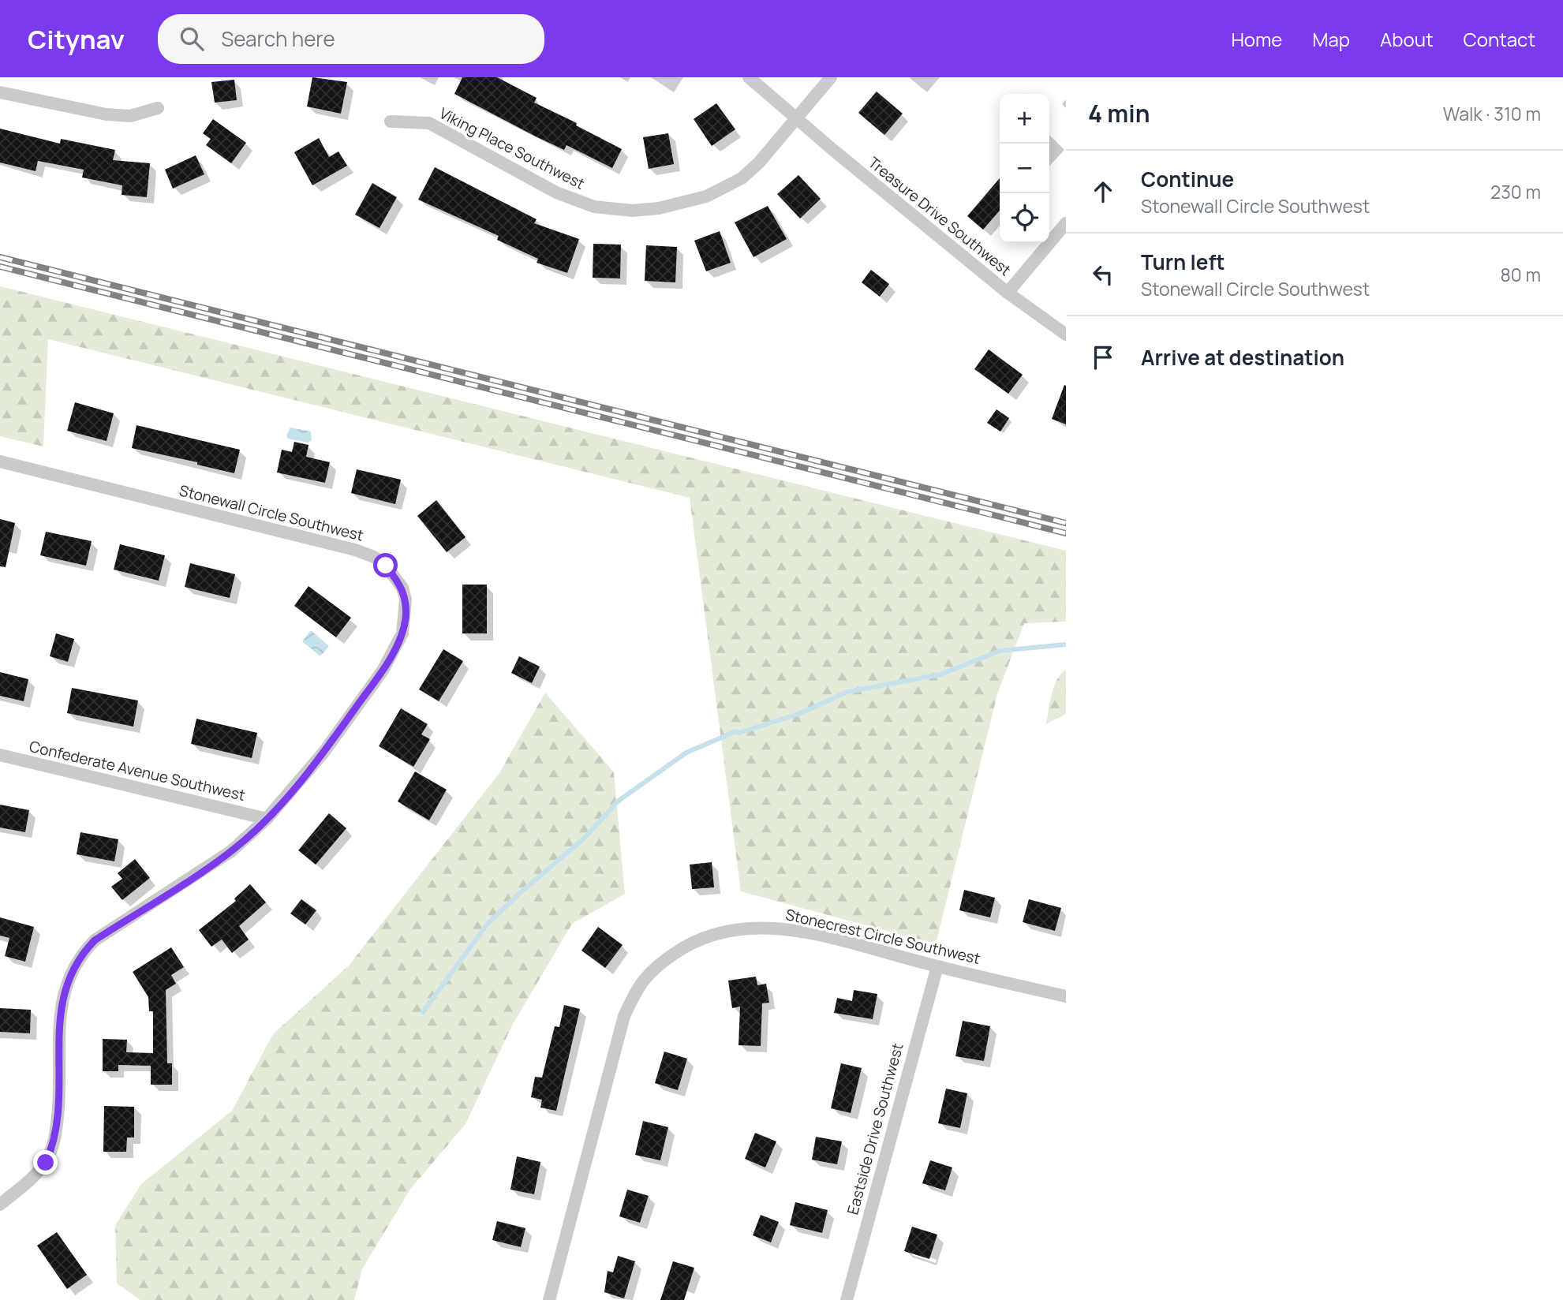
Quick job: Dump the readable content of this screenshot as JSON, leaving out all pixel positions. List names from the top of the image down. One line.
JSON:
{"streets":{"street":["Viking Place Southwest","Treasure Drive Southwest","Stonewall Circle Southwest","Confederate Avenue Southwest","Stonecrest Circle Southwest","Eastside Drive Southwest"]},"crossings":[["Viking Place Southwest","Treasure Drive Southwest"],["Stonewall Circle Southwest","Confederate Avenue Southwest"],["Stonecrest Circle Southwest","Eastside Drive Southwest"]],"page":{"header":"Citynav","search":"Search here","nav":["Home","Map","About","Contact"],"heading":["4 min","Walk · 310 m"],"map_buttons":["+","−"],"list":[["Continue","Stonewall Circle Southwest","230 m"],["Turn left","Stonewall Circle Southwest","80 m"],"Arrive at destination"]}}
